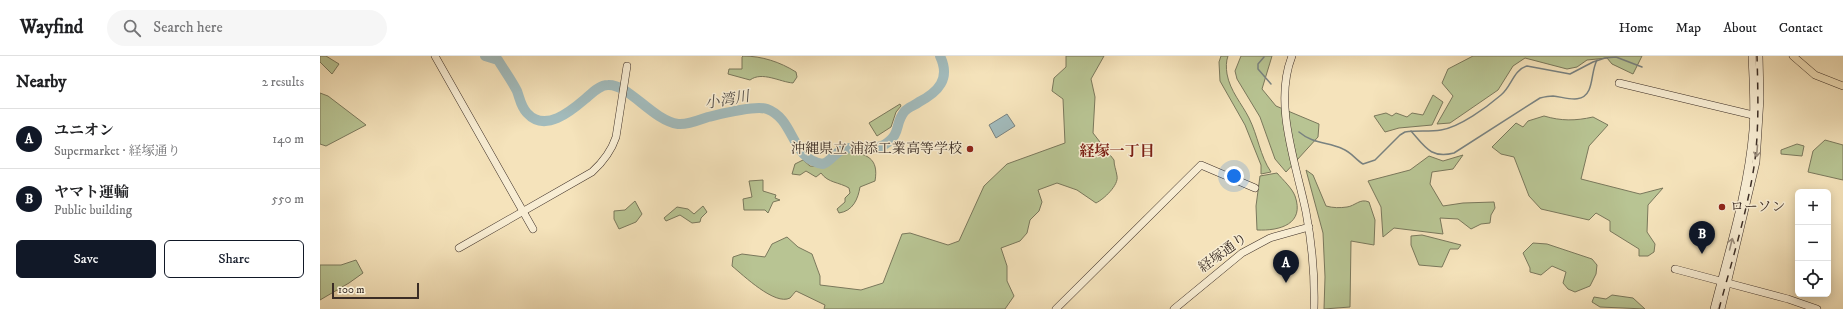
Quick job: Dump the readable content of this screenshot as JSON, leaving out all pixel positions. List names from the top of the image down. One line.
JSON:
{"streets":{"street":["経塚通り"]},"districts":["経塚一丁目"],"water":["小湾川"],"places":["沖縄県立 浦添工業高等学校","ローソン"],"scale_bar":"100 m","page":{"header":"Wayfind","search":"Search here","nav":["Home","Map","About","Contact"],"heading":["Nearby","2 results"],"list":[{"mark":"A","name":"ユニオン","note":"Supermarket · 経塚通り","value":"140 m"},{"mark":"B","name":"ヤマト運輸","note":"Public building","value":"550 m"}],"map_buttons":["+","−"],"pins":["B","A"],"buttons":["Save","Share"],"scale":"100 m"}}
